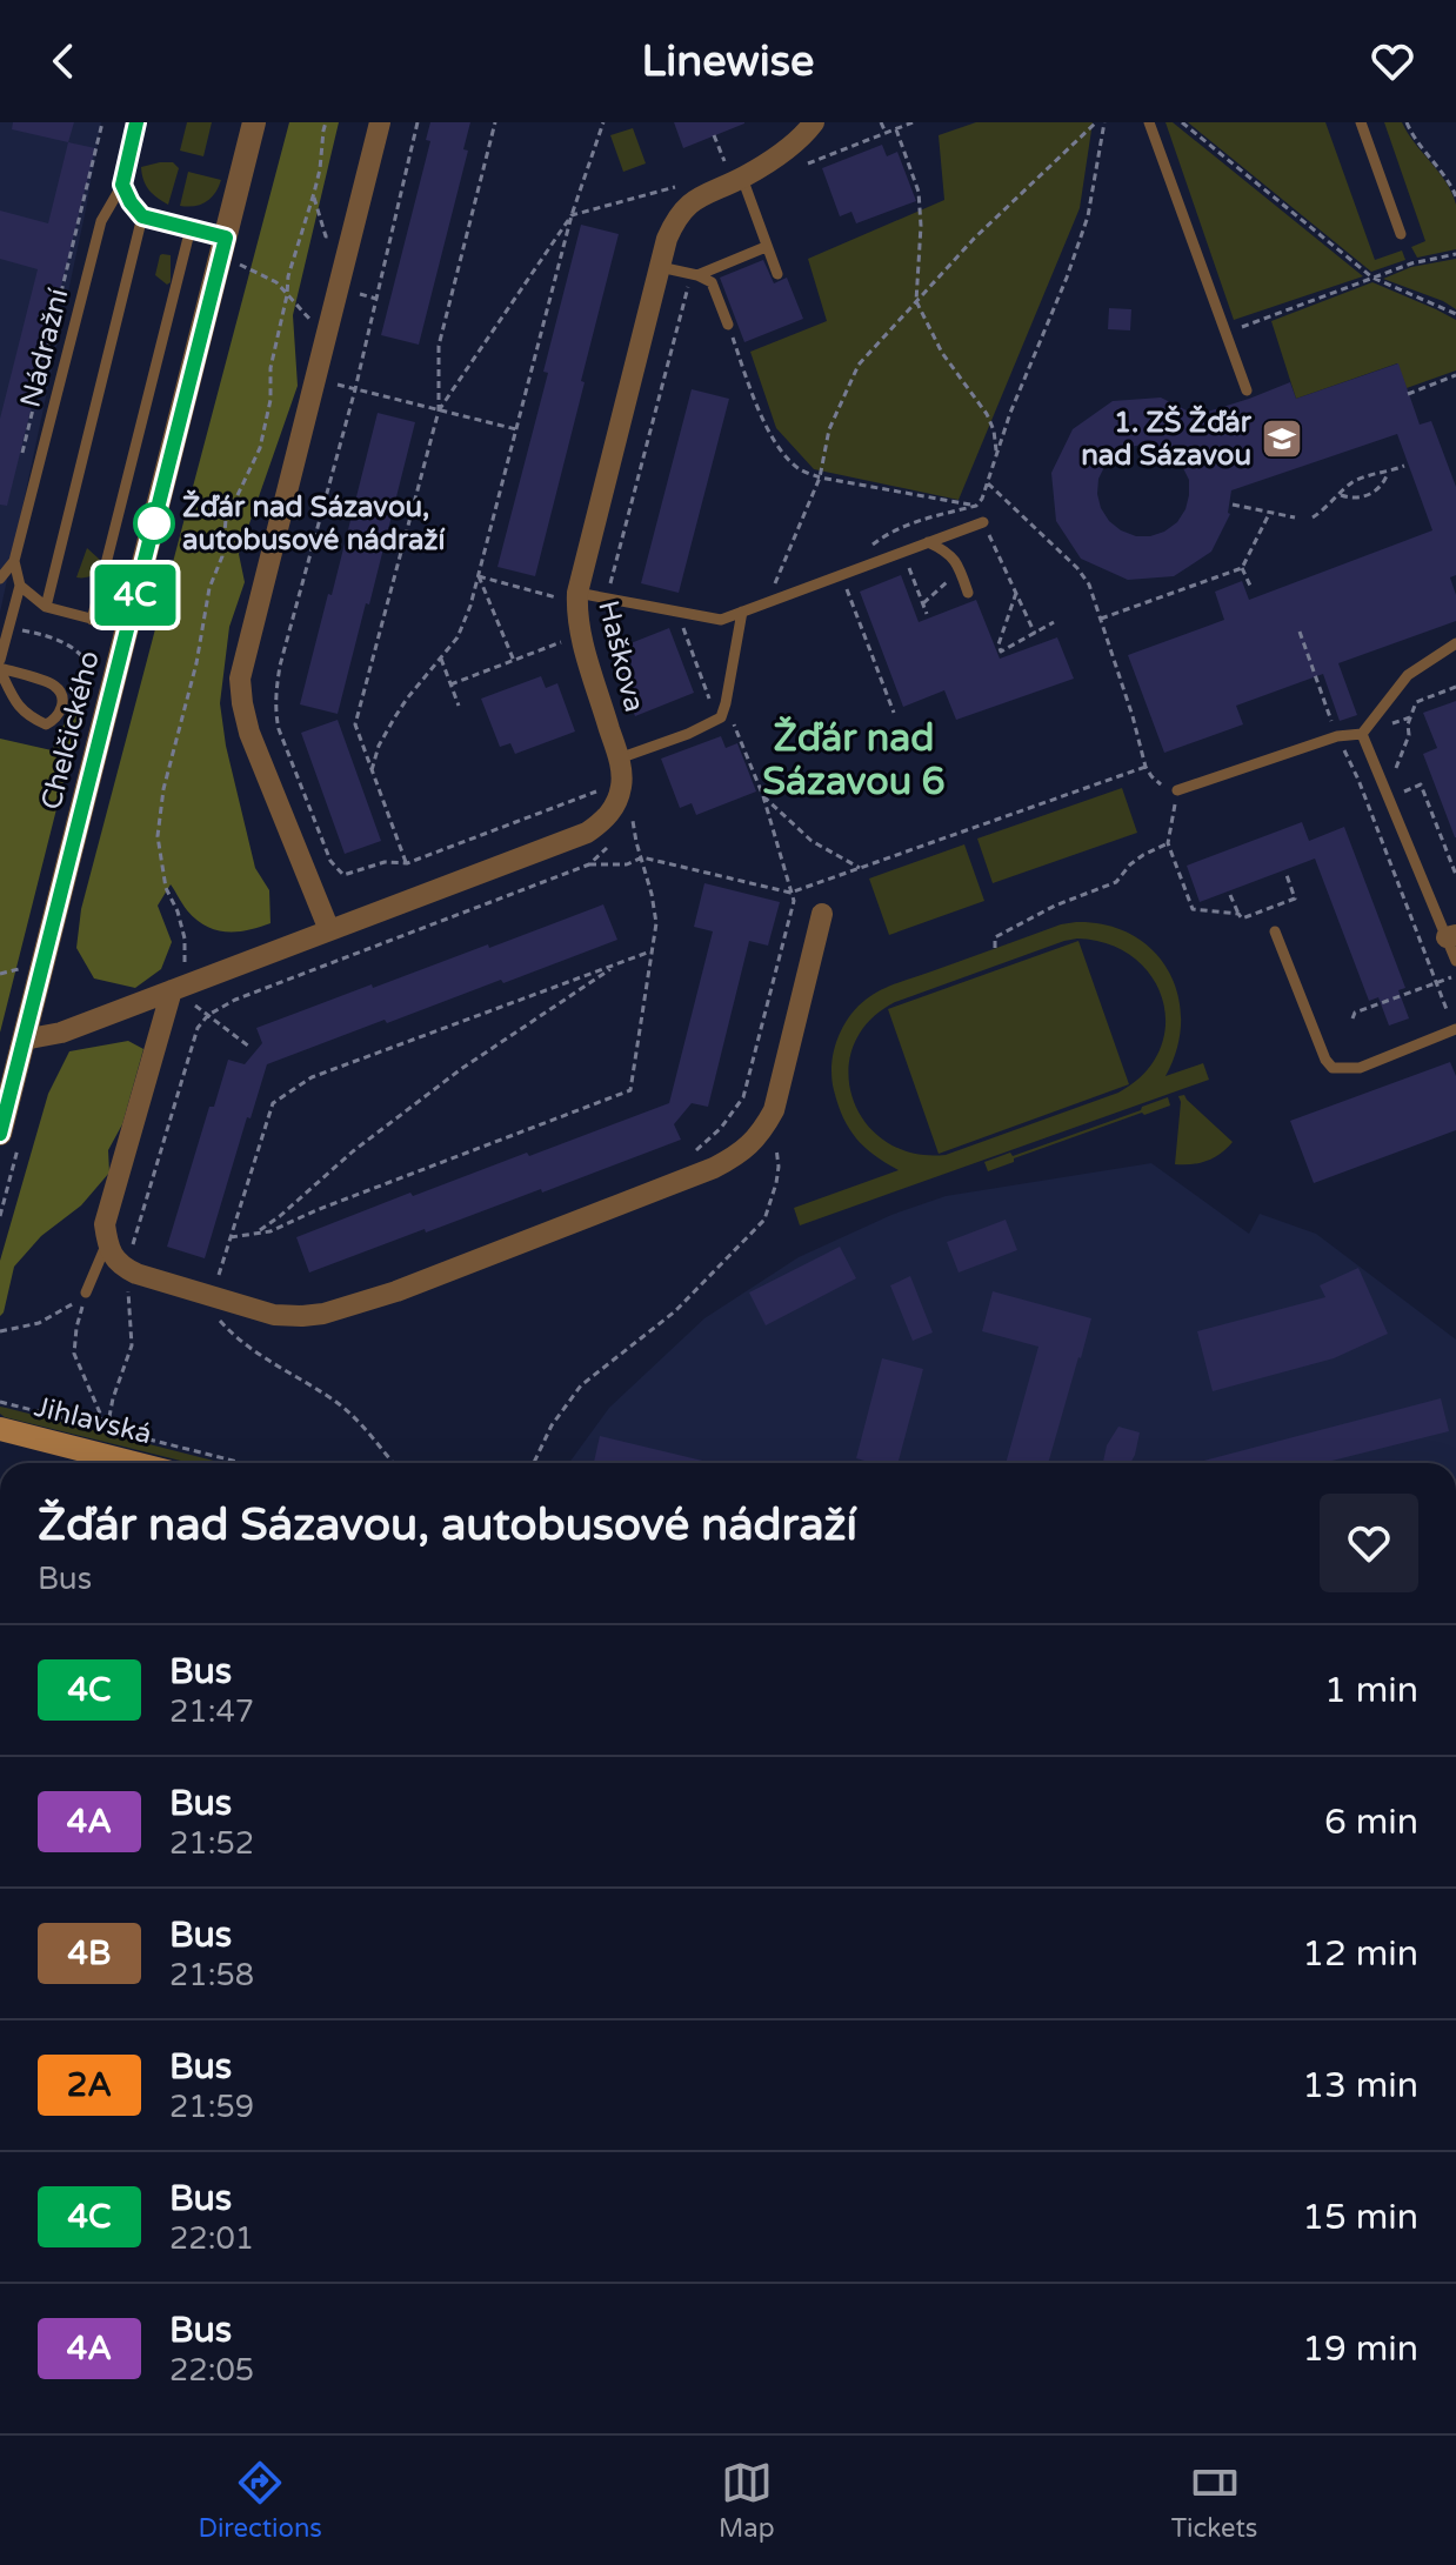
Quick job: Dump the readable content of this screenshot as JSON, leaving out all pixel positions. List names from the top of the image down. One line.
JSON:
{"streets":{"main road":["Jihlavská"],"street":["Haškova","Chelčického"],"lane":["Nádražní"]},"crossings":[["Haškova","Chelčického"]],"districts":["Žďár nad Sázavou 6"],"places":{"school or university":["1. ZŠ Žďár nad Sázavou"],"other":["Žďár nad Sázavou, autobusové nádraží"]},"lines":["bus line 4C"],"page":{"header":"Linewise","on_map":"4C","heading":["Žďár nad Sázavou, autobusové nádraží","Bus"],"list":[{"mark":"4C","name":"Bus","note":"21:47","value":"1 min"},{"mark":"4A","name":"Bus","note":"21:52","value":"6 min"},{"mark":"4B","name":"Bus","note":"21:58","value":"12 min"},{"mark":"2A","name":"Bus","note":"21:59","value":"13 min"},{"mark":"4C","name":"Bus","note":"22:01","value":"15 min"},{"mark":"4A","name":"Bus","note":"22:05","value":"19 min"}],"tabs":["Directions","Map","Tickets"]}}
